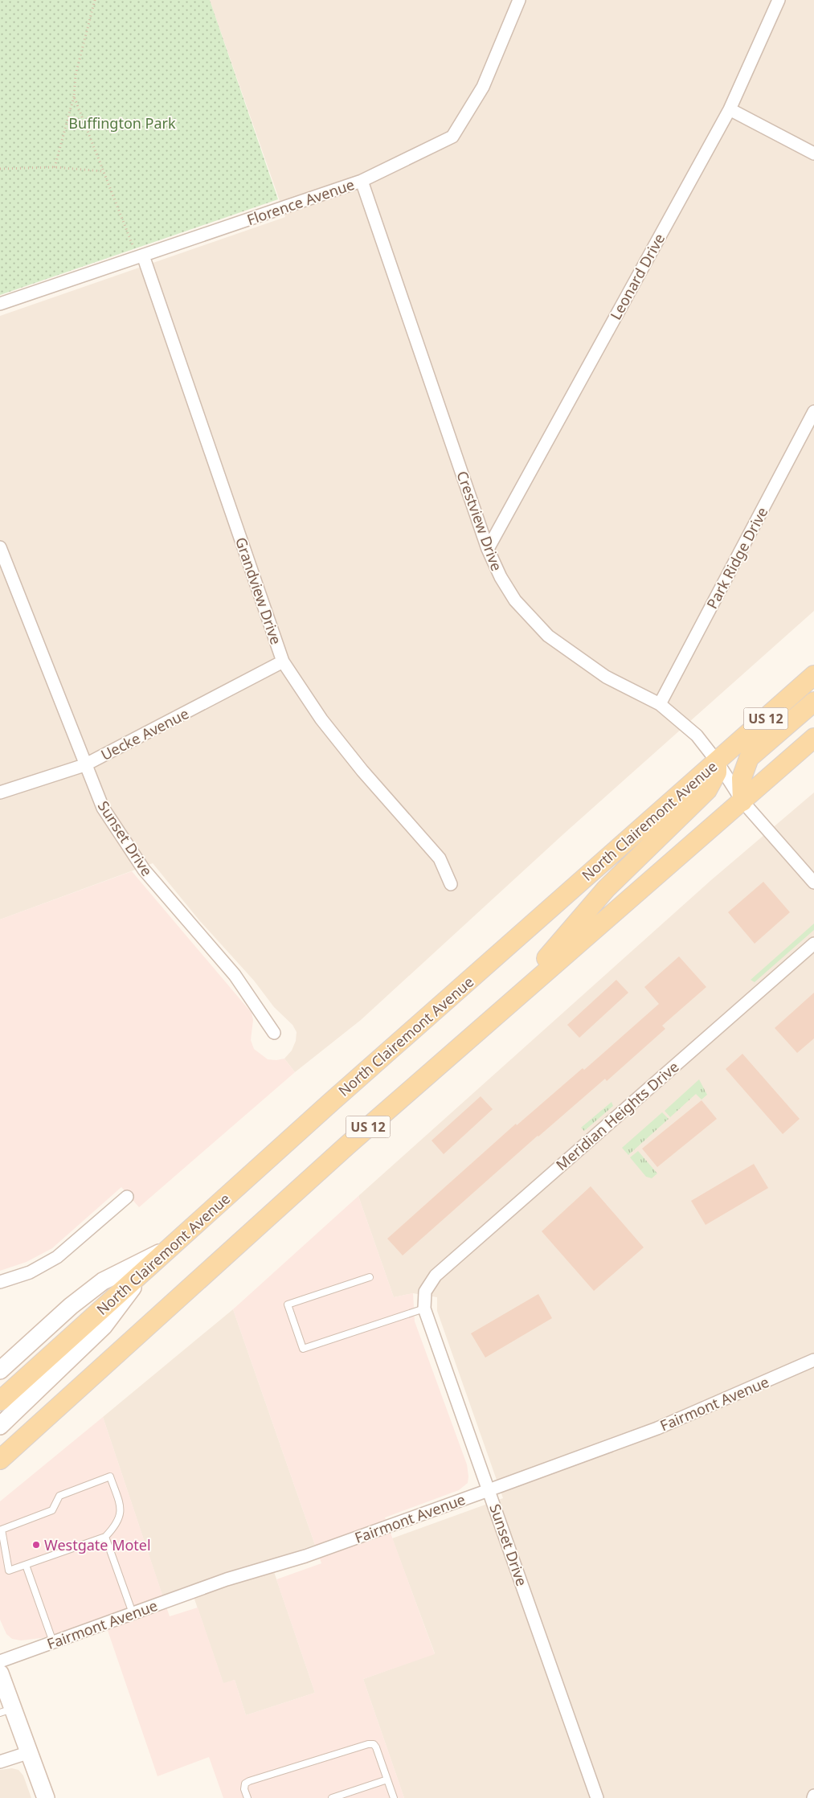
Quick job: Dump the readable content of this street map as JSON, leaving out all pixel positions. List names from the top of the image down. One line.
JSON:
{"streets":{"main road":["US 12","North Clairemont Avenue"],"street":["Florence Avenue","Leonard Drive","Crestview Drive","Park Ridge Drive","Grandview Drive","Uecke Avenue","Sunset Drive","Meridian Heights Drive","Fairmont Avenue"]},"crossings":[["Florence Avenue","Crestview Drive"],["Florence Avenue","Grandview Drive"],["Leonard Drive","Crestview Drive"],["Crestview Drive","Park Ridge Drive"],["Crestview Drive","US 12"],["Crestview Drive","North Clairemont Avenue"],["Grandview Drive","Uecke Avenue"],["Uecke Avenue","Sunset Drive"],["Sunset Drive","Meridian Heights Drive"],["Sunset Drive","Fairmont Avenue"]],"parks":["Buffington Park"],"places":["Westgate Motel"]}
